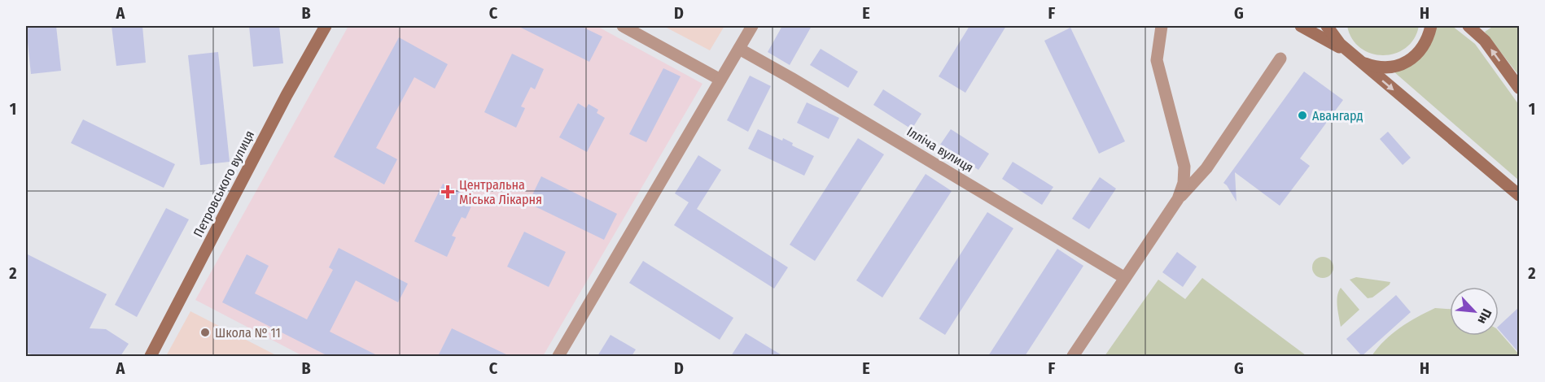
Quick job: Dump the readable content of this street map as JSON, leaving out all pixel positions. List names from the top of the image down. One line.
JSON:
{"streets":{"main road":["Петровського вулиця"],"street":["Ілліча вулиця"]},"places":{"other":["Авангард","Школа № 11"],"health":["Центральна Міська Лікарня"]},"north":"bottom right","grid":{"columns":["A","B","C","D","E","F","G","H"],"rows":["1","2"]}}
